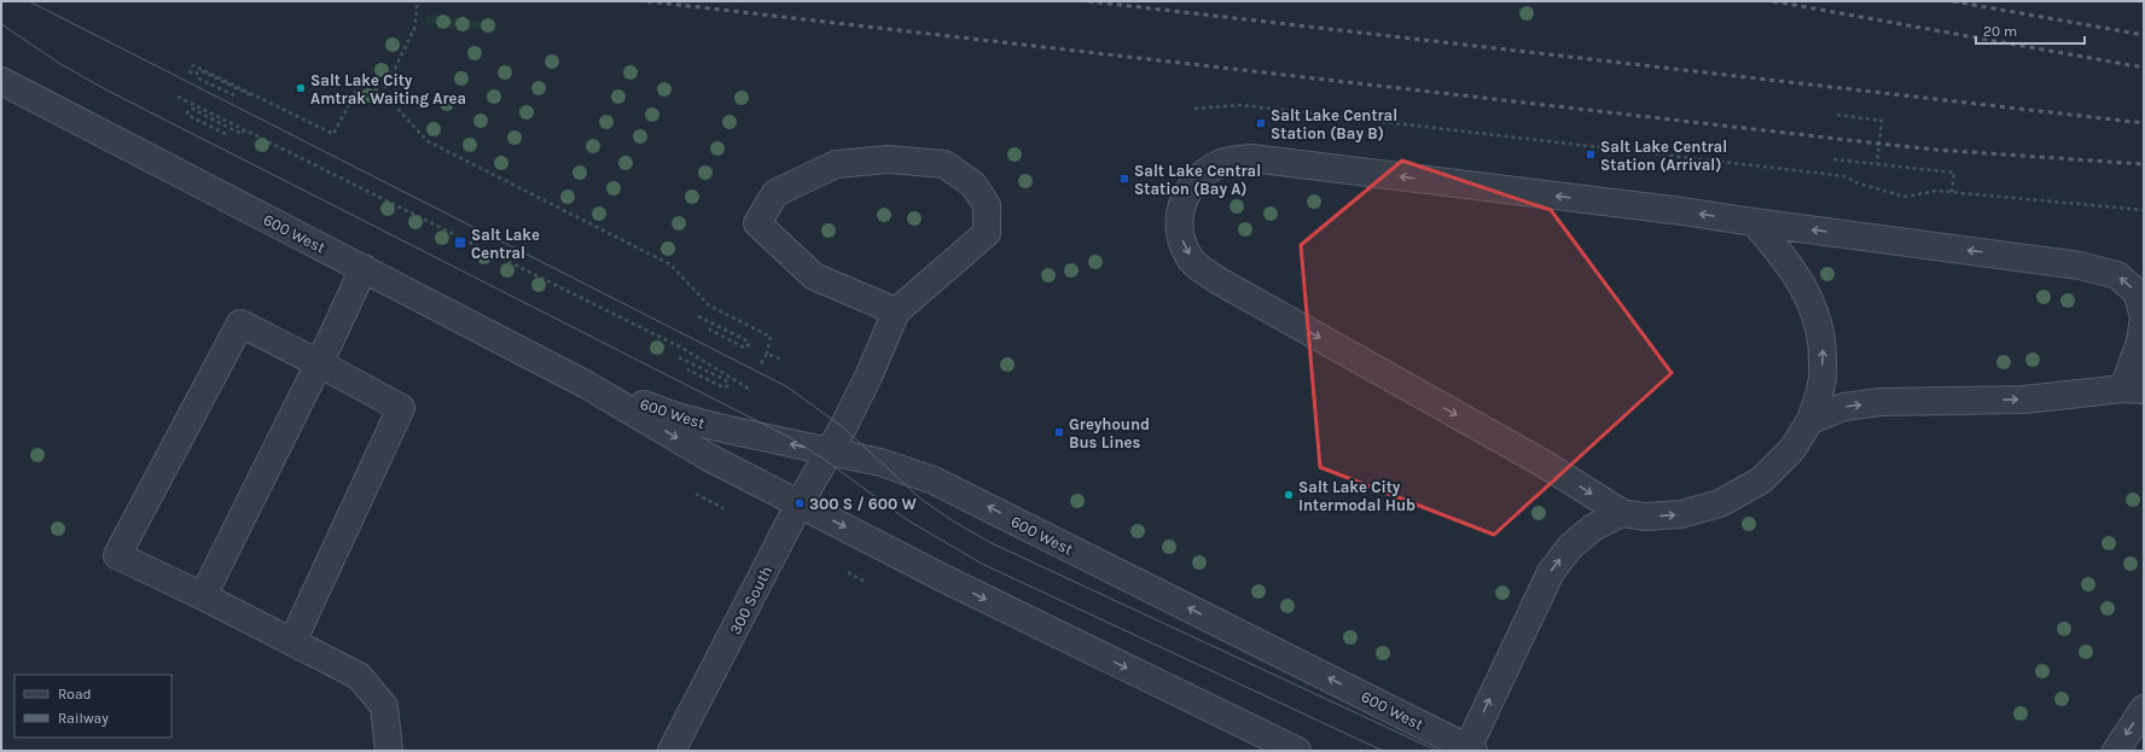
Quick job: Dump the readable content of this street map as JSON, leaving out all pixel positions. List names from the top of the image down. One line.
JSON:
{"streets":{"street":["600 West","300 South"]},"crossings":[["600 West","300 South"]],"places":{"other":["Salt Lake City Amtrak Waiting Area","Salt Lake City Intermodal Hub"],"transit":["Salt Lake Central Station (Bay B)","Salt Lake Central Station (Arrival)","Salt Lake Central Station (Bay A)","Salt Lake Central","Greyhound Bus Lines","300 S / 600 W"]},"legend":["Road","Railway"],"scale_bar":"20 m"}
